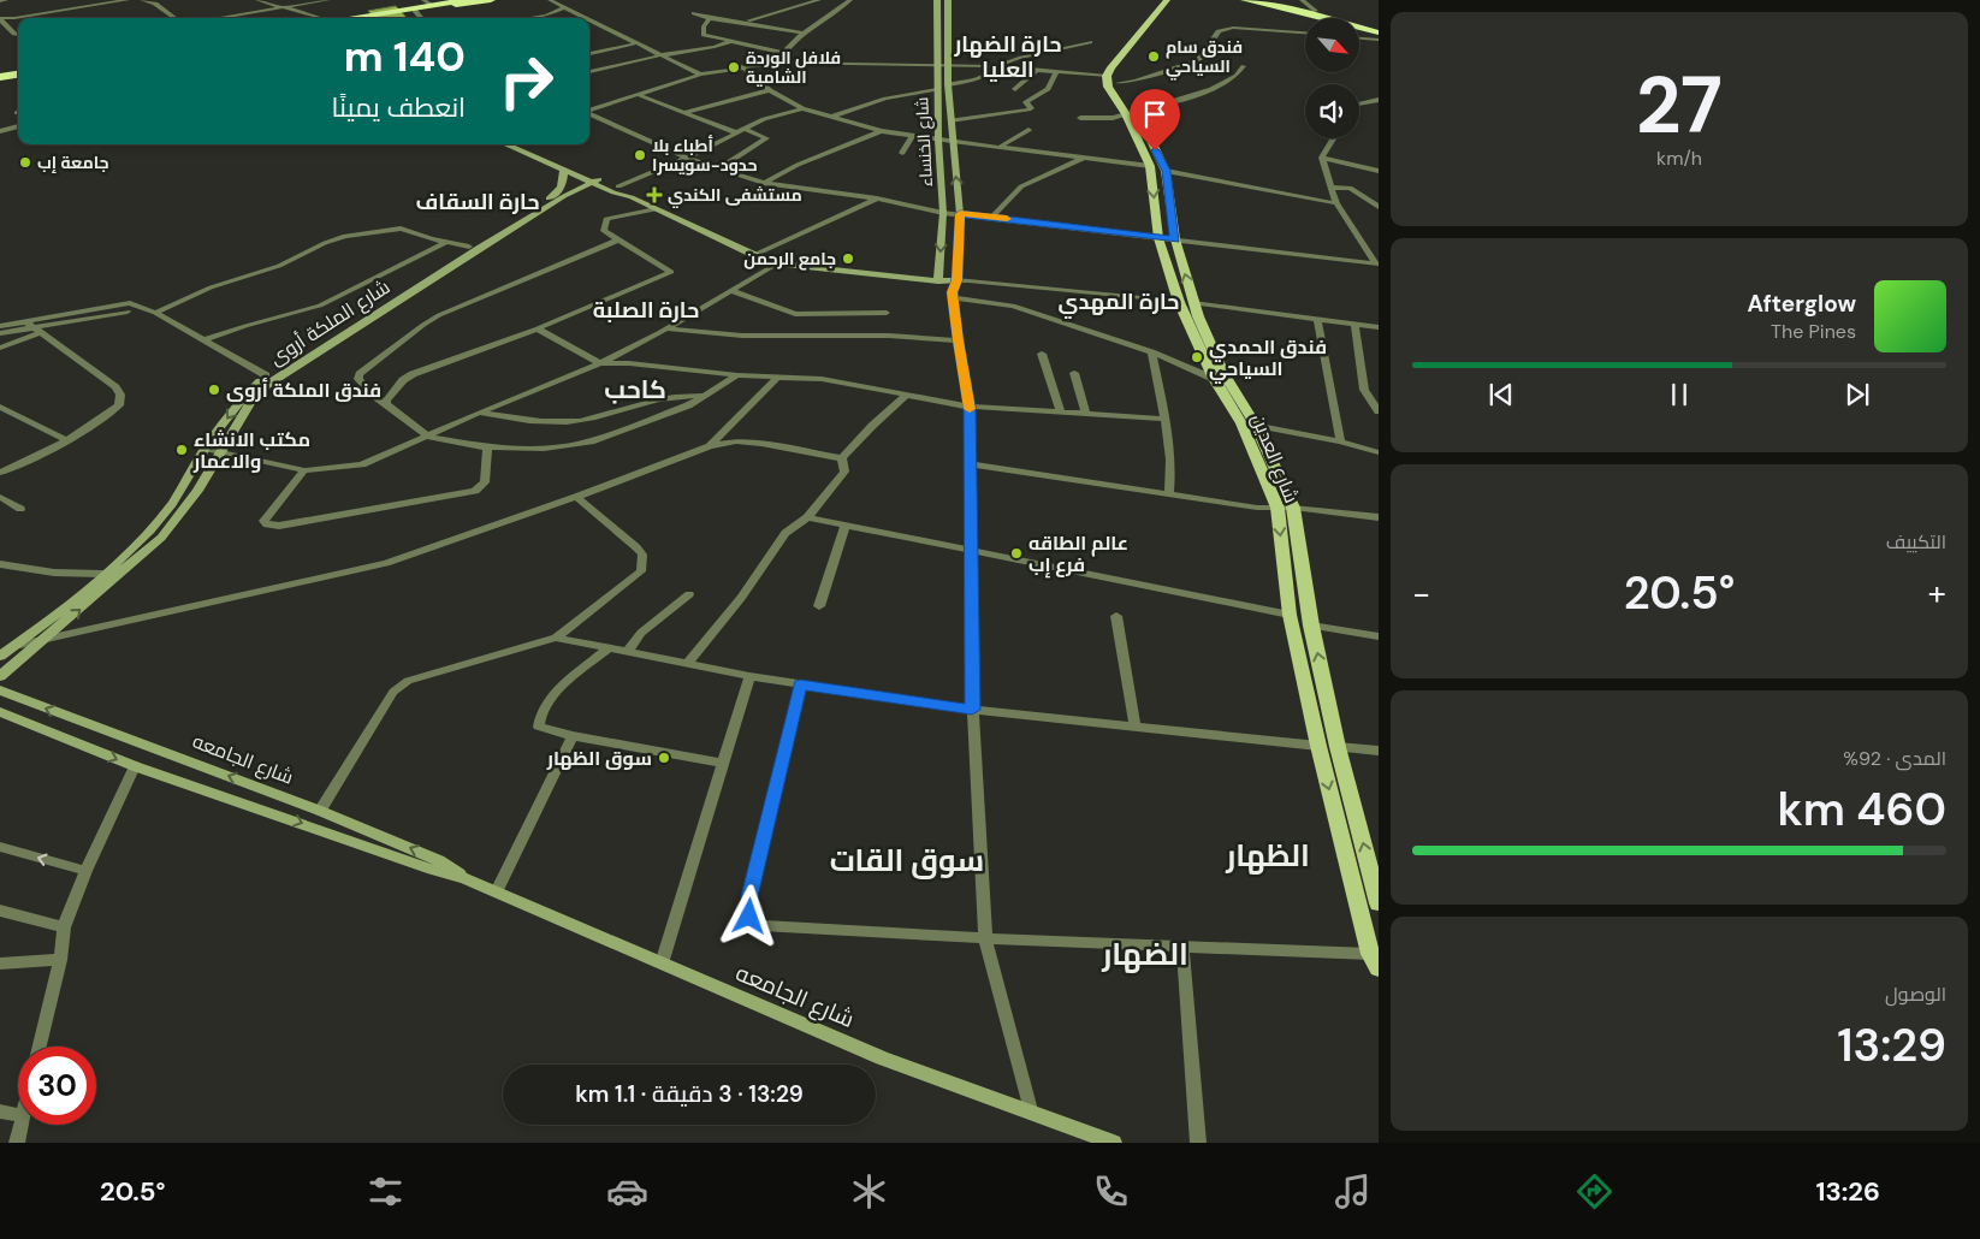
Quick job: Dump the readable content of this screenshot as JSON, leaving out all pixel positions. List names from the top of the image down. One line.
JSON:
{"streets":{"main road":["شارع العدين"],"street":["شارع الخنساء","شارع الملكة أروى","شارع الجامعه"]},"districts":["حارة الضهار العليا","حارة السقاف","حارة المهدي","حارة الصلبة","كاحب","الظهار","سوق القات","الضهار"],"places":{"other":["فندق سام السياحي","فلافل الوردة الشامية","أطباء بلا حدود-سويسرا","جامعة إب","جامع الرحمن","فندق الحمدي السياحي","فندق الملكة أروى","مكتب الانشاء والاعمار","عالم الطاقه فرع إب","سوق الظهار"],"health":["مستشفى الكندي"]},"north":"bottom right","page":{"tile":[["27","km/h"],"التكييف",["المدى · 92%","460 km"],["الوصول","13:29"]],"turn":["140 m","انعطف يمينًا"],"song":["Afterglow","The Pines"],"heat":["−","20.5°","+"],"limit":"30","trip":"13:29 · 3 دقيقة · 1.1 km","tabs":["13:26","20.5°"]}}
